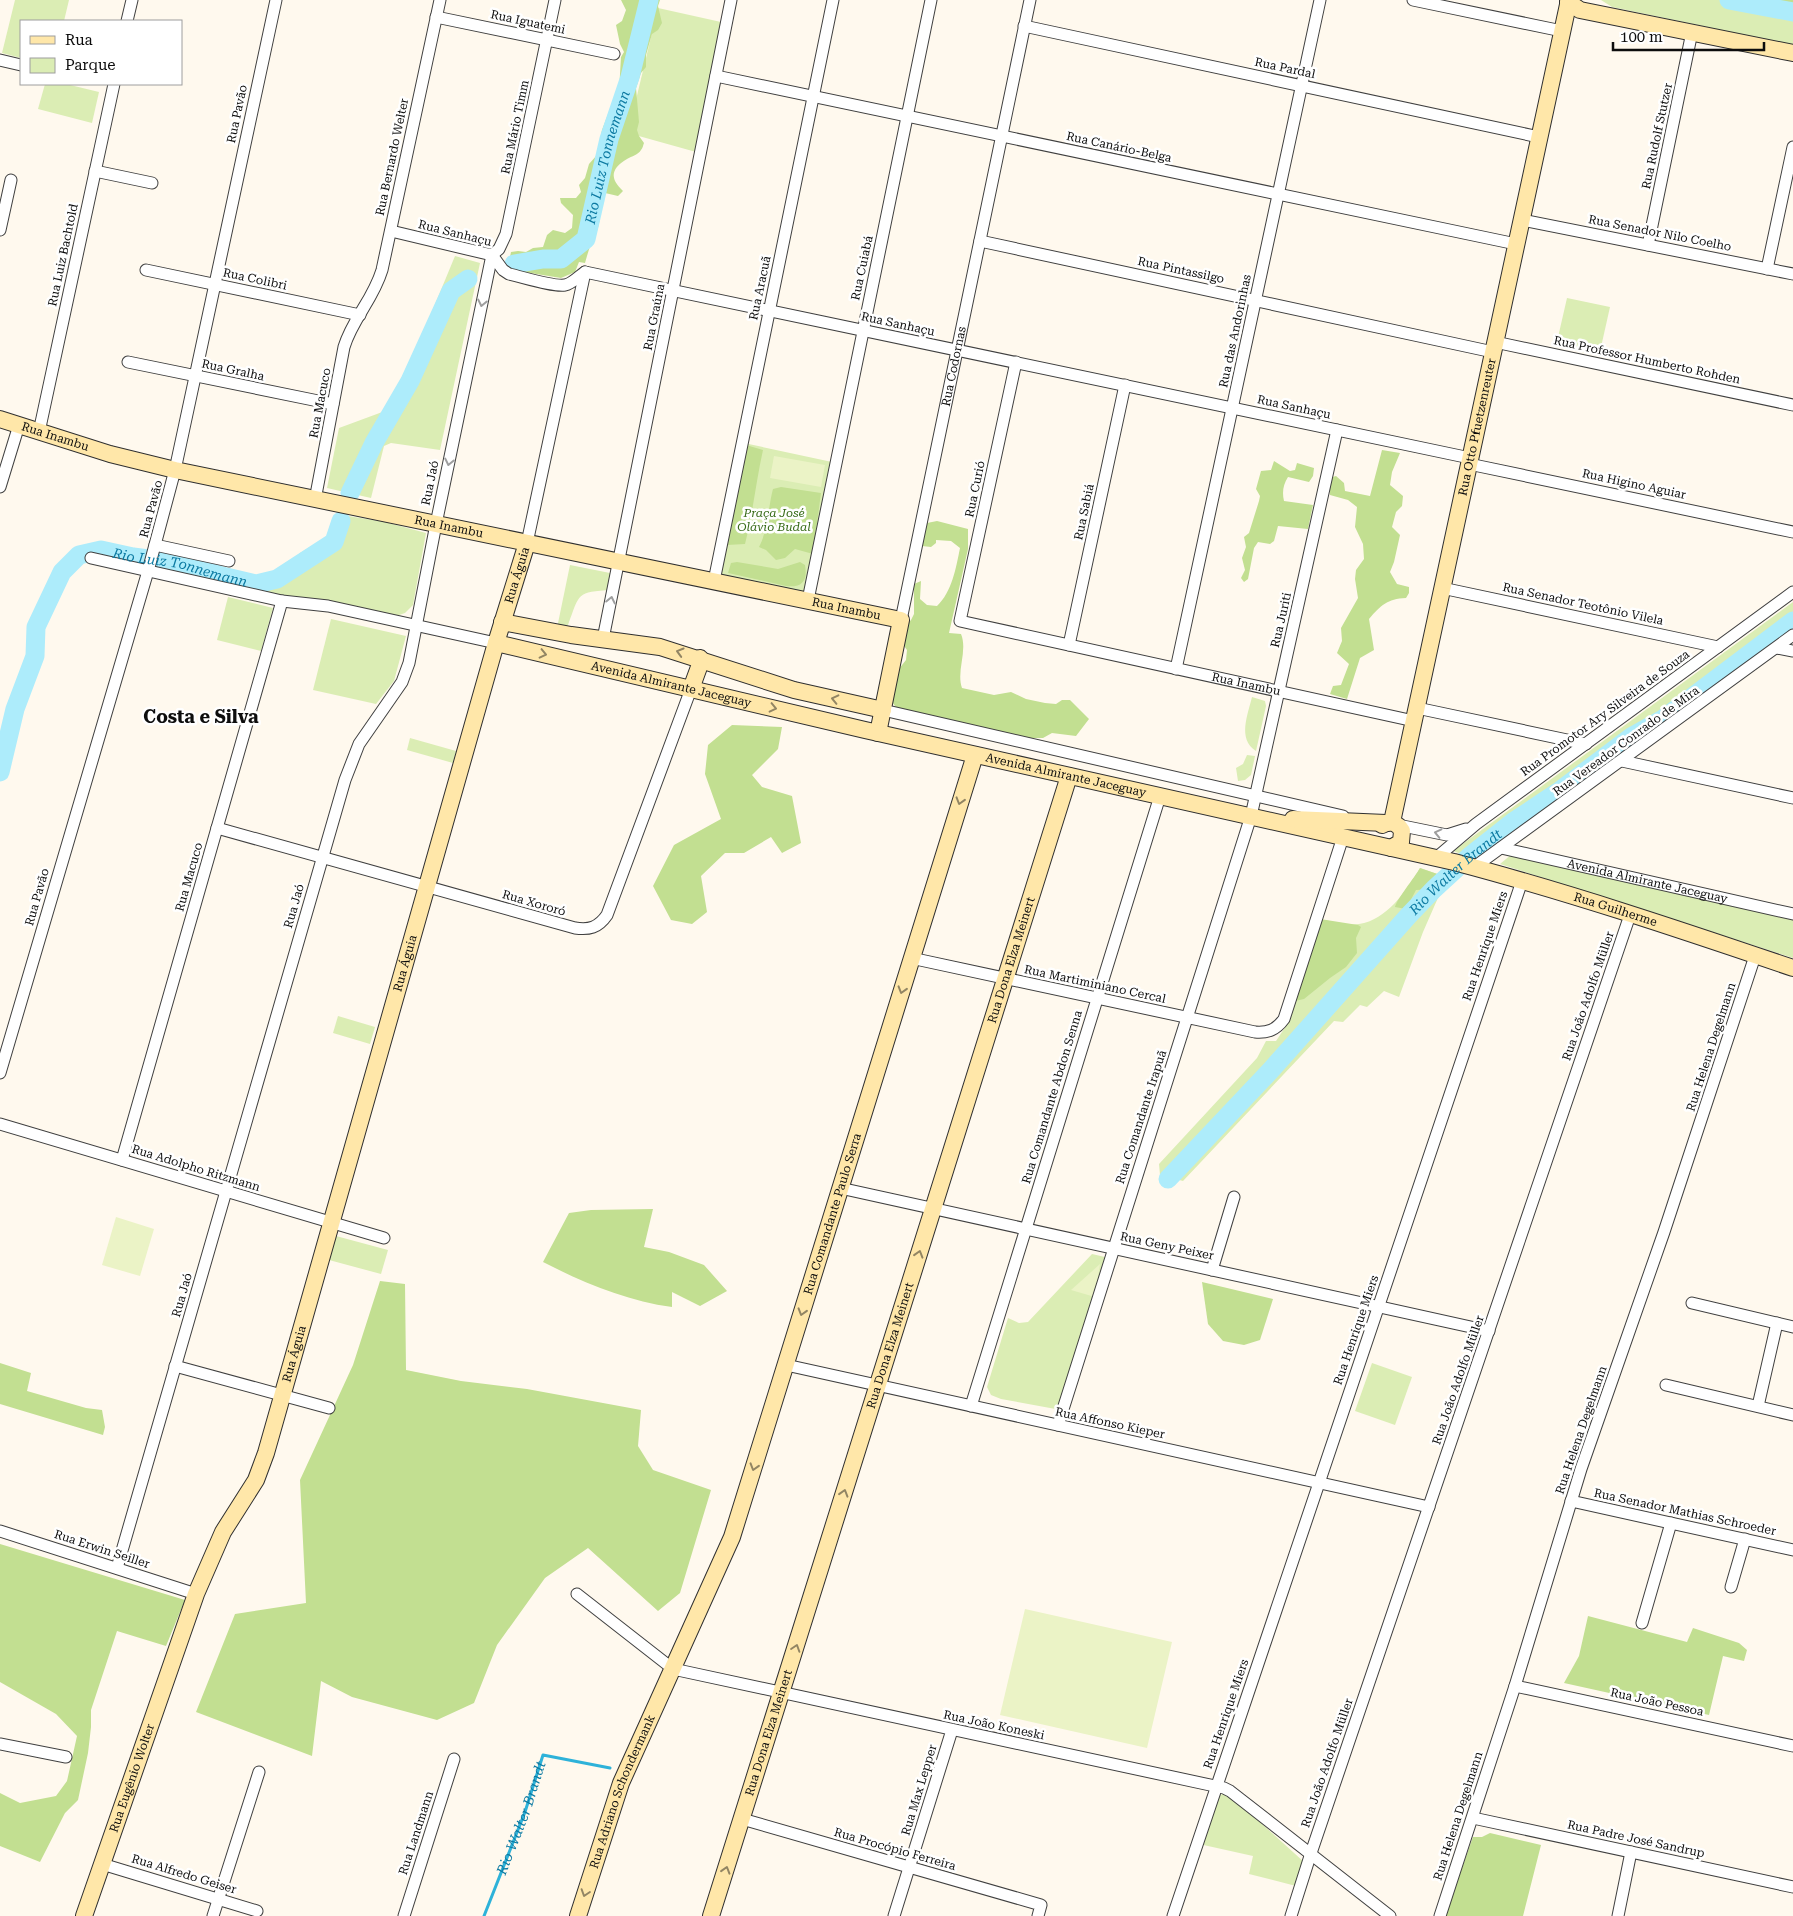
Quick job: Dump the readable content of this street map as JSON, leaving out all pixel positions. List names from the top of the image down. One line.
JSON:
{"streets":{"street":["Rua Iguatemi","Rua Pardal","Rua Pavão","Rua Mário Timm","Rua Rudolf Stutzer","Rua Canário-Belga","Rua Bernardo Welter","Rua Sanhaçu","Rua Senador Nilo Coelho","Rua Luiz Bachtold","Rua Cuiabá","Rua Pintassilgo","Rua Colibri","Rua Aracuã","Rua Graúna","Rua das Andorinhas","Rua Professor Humberto Rohden","Rua Codornas","Rua Gralha","Rua Macuco","Rua Otto Pfuetzenreuter","Rua Inambu","Rua Jaó","Rua Higino Aguiar","Rua Curió","Rua Sabiá","Rua Águia","Rua Senador Teotônio Vilela","Rua Juriti","Avenida Almirante Jaceguay","Rua Promotor Ary Silveira de Souza","Rua Vereador Conrado de Mira","Rua Xororó","Rua Guilherme","Rua Henrique Miers","Rua Dona Elza Meinert","Rua Martiminiano Cercal","Rua João Adolfo Müller","Rua Helena Degelmann","Rua Comandante Abdon Senna","Rua Comandante Irapuã","Rua Adolpho Ritzmann","Rua Comandante Paulo Serra","Rua Geny Peixer","Rua Affonso Kieper","Rua Senador Mathias Schroeder","Rua Erwin Seiller","Rua João Pessoa","Rua João Koneski","Rua Eugênio Wolter","Rua Max Lepper","Rua Adriano Schondermank","Rua Landmann","Rua Padre José Sandrup","Rua Procópio Ferreira","Rua Alfredo Geiser"]},"crossings":[["Rua Iguatemi","Rua Mário Timm"],["Rua Iguatemi","Rua Bernardo Welter"],["Rua Pardal","Rua das Andorinhas"],["Rua Pardal","Rua Codornas"],["Rua Pardal","Rua Otto Pfuetzenreuter"],["Rua Pavão","Rua Colibri"],["Rua Pavão","Rua Gralha"],["Rua Pavão","Rua Inambu"],["Rua Pavão","Avenida Almirante Jaceguay"],["Rua Mário Timm","Rua Sanhaçu"],["Rua Mário Timm","Rua Jaó"],["Rua Rudolf Stutzer","Rua Senador Nilo Coelho"],["Rua Canário-Belga","Rua Cuiabá"],["Rua Canário-Belga","Rua Aracuã"],["Rua Canário-Belga","Rua Graúna"],["Rua Canário-Belga","Rua das Andorinhas"],["Rua Canário-Belga","Rua Codornas"],["Rua Canário-Belga","Rua Otto Pfuetzenreuter"],["Rua Bernardo Welter","Rua Sanhaçu"],["Rua Bernardo Welter","Rua Colibri"],["Rua Bernardo Welter","Rua Macuco"],["Rua Sanhaçu","Rua Cuiabá"],["Rua Sanhaçu","Rua Aracuã"],["Rua Sanhaçu","Rua Graúna"],["Rua Sanhaçu","Rua das Andorinhas"],["Rua Sanhaçu","Rua Codornas"],["Rua Sanhaçu","Rua Otto Pfuetzenreuter"],["Rua Sanhaçu","Rua Jaó"],["Rua Sanhaçu","Rua Higino Aguiar"],["Rua Sanhaçu","Rua Curió"],["Rua Sanhaçu","Rua Sabiá"],["Rua Sanhaçu","Rua Águia"],["Rua Sanhaçu","Rua Juriti"],["Rua Senador Nilo Coelho","Rua Otto Pfuetzenreuter"],["Rua Luiz Bachtold","Rua Inambu"],["Rua Cuiabá","Rua Inambu"],["Rua Pintassilgo","Rua das Andorinhas"],["Rua Pintassilgo","Rua Professor Humberto Rohden"],["Rua Pintassilgo","Rua Codornas"],["Rua Pintassilgo","Rua Otto Pfuetzenreuter"],["Rua Colibri","Rua Macuco"],["Rua Aracuã","Rua Inambu"],["Rua Graúna","Rua Inambu"],["Rua Graúna","Avenida Almirante Jaceguay"],["Rua das Andorinhas","Rua Inambu"],["Rua Professor Humberto Rohden","Rua Otto Pfuetzenreuter"],["Rua Codornas","Rua Inambu"],["Rua Codornas","Avenida Almirante Jaceguay"],["Rua Gralha","Rua Macuco"],["Rua Macuco","Rua Inambu"],["Rua Macuco","Avenida Almirante Jaceguay"],["Rua Macuco","Rua Xororó"],["Rua Macuco","Rua Adolpho Ritzmann"],["Rua Otto Pfuetzenreuter","Rua Inambu"],["Rua Otto Pfuetzenreuter","Rua Higino Aguiar"],["Rua Otto Pfuetzenreuter","Rua Senador Teotônio Vilela"],["Rua Otto Pfuetzenreuter","Avenida Almirante Jaceguay"],["Rua Otto Pfuetzenreuter","Rua Guilherme"],["Rua Inambu","Rua Jaó"],["Rua Inambu","Rua Curió"],["Rua Inambu","Rua Sabiá"],["Rua Inambu","Rua Águia"],["Rua Inambu","Rua Juriti"],["Rua Inambu","Rua Promotor Ary Silveira de Souza"],["Rua Jaó","Avenida Almirante Jaceguay"],["Rua Jaó","Rua Xororó"],["Rua Jaó","Rua Adolpho Ritzmann"],["Rua Jaó","Rua Erwin Seiller"],["Rua Águia","Avenida Almirante Jaceguay"],["Rua Águia","Rua Xororó"],["Rua Águia","Rua Adolpho Ritzmann"],["Rua Águia","Rua Erwin Seiller"],["Rua Águia","Rua Eugênio Wolter"],["Rua Senador Teotônio Vilela","Rua Promotor Ary Silveira de Souza"],["Rua Juriti","Avenida Almirante Jaceguay"],["Rua Juriti","Rua Comandante Irapuã"],["Avenida Almirante Jaceguay","Rua Promotor Ary Silveira de Souza"],["Avenida Almirante Jaceguay","Rua Vereador Conrado de Mira"],["Avenida Almirante Jaceguay","Rua Xororó"],["Avenida Almirante Jaceguay","Rua Guilherme"],["Avenida Almirante Jaceguay","Rua Dona Elza Meinert"],["Avenida Almirante Jaceguay","Rua Martiminiano Cercal"],["Avenida Almirante Jaceguay","Rua Comandante Abdon Senna"],["Avenida Almirante Jaceguay","Rua Comandante Irapuã"],["Avenida Almirante Jaceguay","Rua Comandante Paulo Serra"],["Rua Promotor Ary Silveira de Souza","Rua Guilherme"],["Rua Vereador Conrado de Mira","Rua Guilherme"],["Rua Guilherme","Rua Henrique Miers"],["Rua Guilherme","Rua João Adolfo Müller"],["Rua Guilherme","Rua Helena Degelmann"],["Rua Henrique Miers","Rua Geny Peixer"],["Rua Henrique Miers","Rua Affonso Kieper"],["Rua Henrique Miers","Rua João Koneski"],["Rua Dona Elza Meinert","Rua Martiminiano Cercal"],["Rua Dona Elza Meinert","Rua Geny Peixer"],["Rua Dona Elza Meinert","Rua Affonso Kieper"],["Rua Dona Elza Meinert","Rua João Koneski"],["Rua Dona Elza Meinert","Rua Procópio Ferreira"],["Rua Martiminiano Cercal","Rua Comandante Abdon Senna"],["Rua Martiminiano Cercal","Rua Comandante Irapuã"],["Rua Martiminiano Cercal","Rua Comandante Paulo Serra"],["Rua João Adolfo Müller","Rua Geny Peixer"],["Rua João Adolfo Müller","Rua Affonso Kieper"],["Rua João Adolfo Müller","Rua João Koneski"],["Rua Helena Degelmann","Rua Senador Mathias Schroeder"],["Rua Helena Degelmann","Rua João Pessoa"],["Rua Helena Degelmann","Rua Padre José Sandrup"],["Rua Comandante Abdon Senna","Rua Geny Peixer"],["Rua Comandante Abdon Senna","Rua Affonso Kieper"],["Rua Comandante Irapuã","Rua Geny Peixer"],["Rua Comandante Irapuã","Rua Affonso Kieper"],["Rua Comandante Paulo Serra","Rua Geny Peixer"],["Rua Comandante Paulo Serra","Rua Affonso Kieper"],["Rua Comandante Paulo Serra","Rua João Koneski"],["Rua Comandante Paulo Serra","Rua Adriano Schondermank"],["Rua João Koneski","Rua Max Lepper"],["Rua João Koneski","Rua Adriano Schondermank"],["Rua Eugênio Wolter","Rua Alfredo Geiser"],["Rua Max Lepper","Rua Procópio Ferreira"]],"one_way":["Rua Dona Elza Meinert","Rua Comandante Paulo Serra","Rua Adriano Schondermank"],"districts":["Costa e Silva"],"water":["Rio Luiz Tonnemann","Rio Walter Brandt"],"parks":["Praça José Olávio Budal"],"legend":["Rua","Parque"],"scale_bar":"100 m"}
